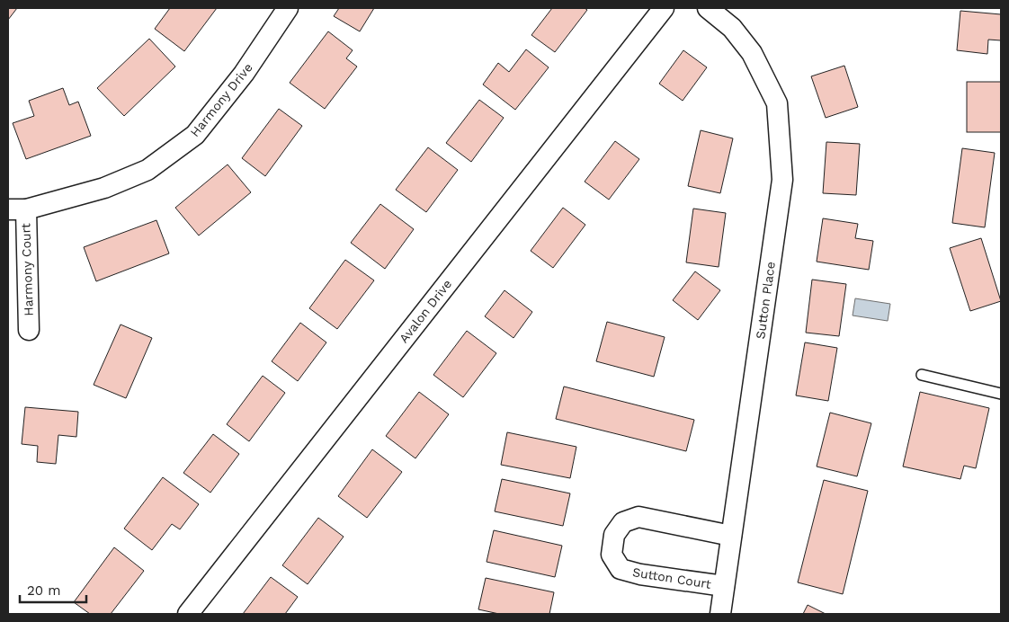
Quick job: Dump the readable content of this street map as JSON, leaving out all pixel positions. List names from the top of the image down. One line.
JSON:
{"streets":{"street":["Harmony Drive","Harmony Court","Sutton Place","Avalon Drive","Sutton Court"]},"crossings":[["Harmony Drive","Harmony Court"],["Sutton Place","Sutton Court"]],"scale_bar":"20 m"}
